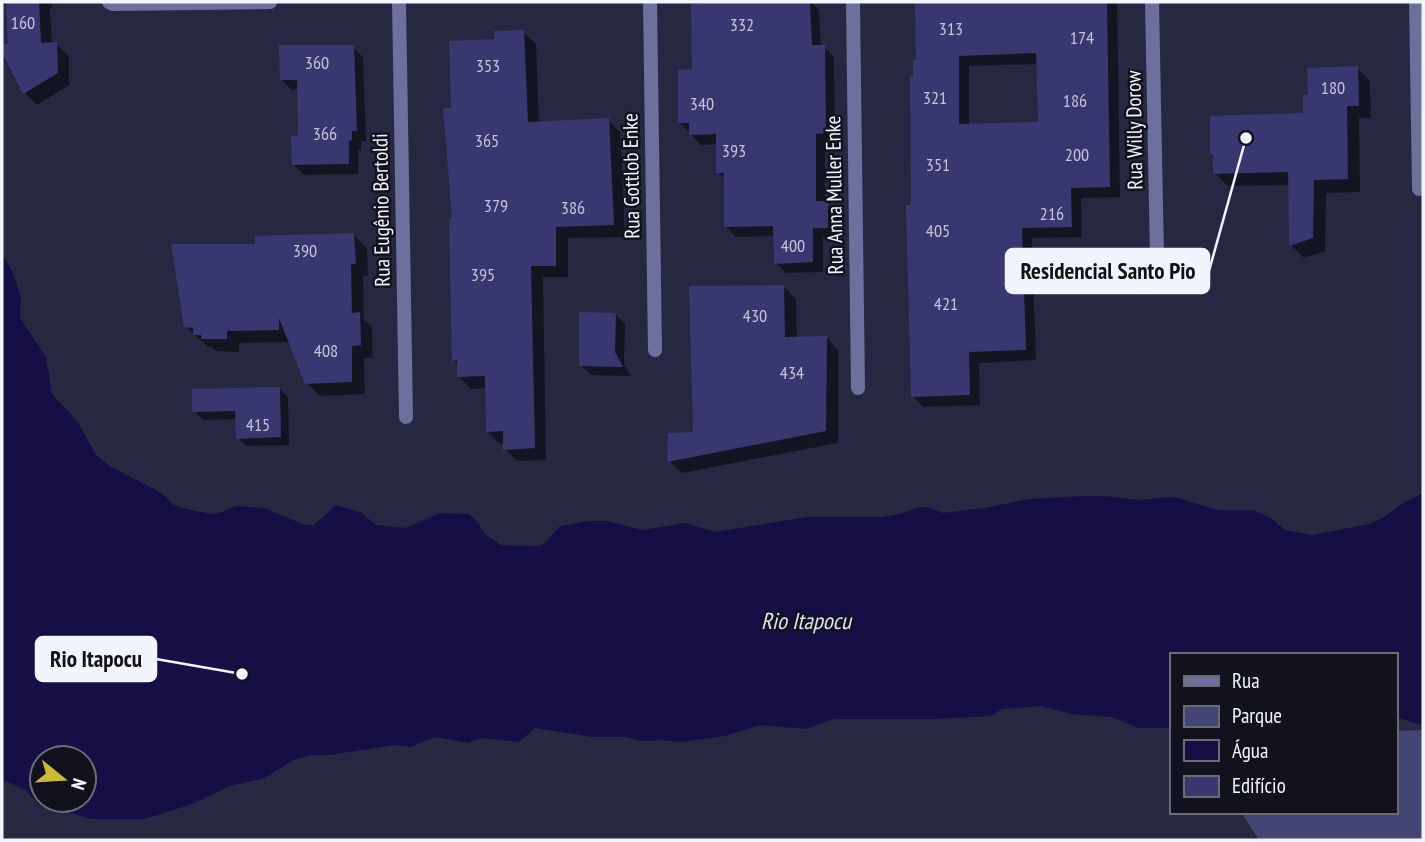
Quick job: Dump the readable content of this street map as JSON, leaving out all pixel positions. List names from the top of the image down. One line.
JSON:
{"streets":{"street":["Rua Willy Dorow","Rua Gottlob Enke","Rua Anna Muller Enke","Rua Eugênio Bertoldi"]},"water":["Rio Itapocu"],"places":["Residencial Santo Pio","Rio Itapocu"],"house_numbers":["160","332","313","174","360","353","180","321","186","340","366","365","393","200","351","379","386","216","405","400","390","395","421","430","408","434","415"],"legend":["Rua","Parque","Água","Edifício"],"north":"right"}
